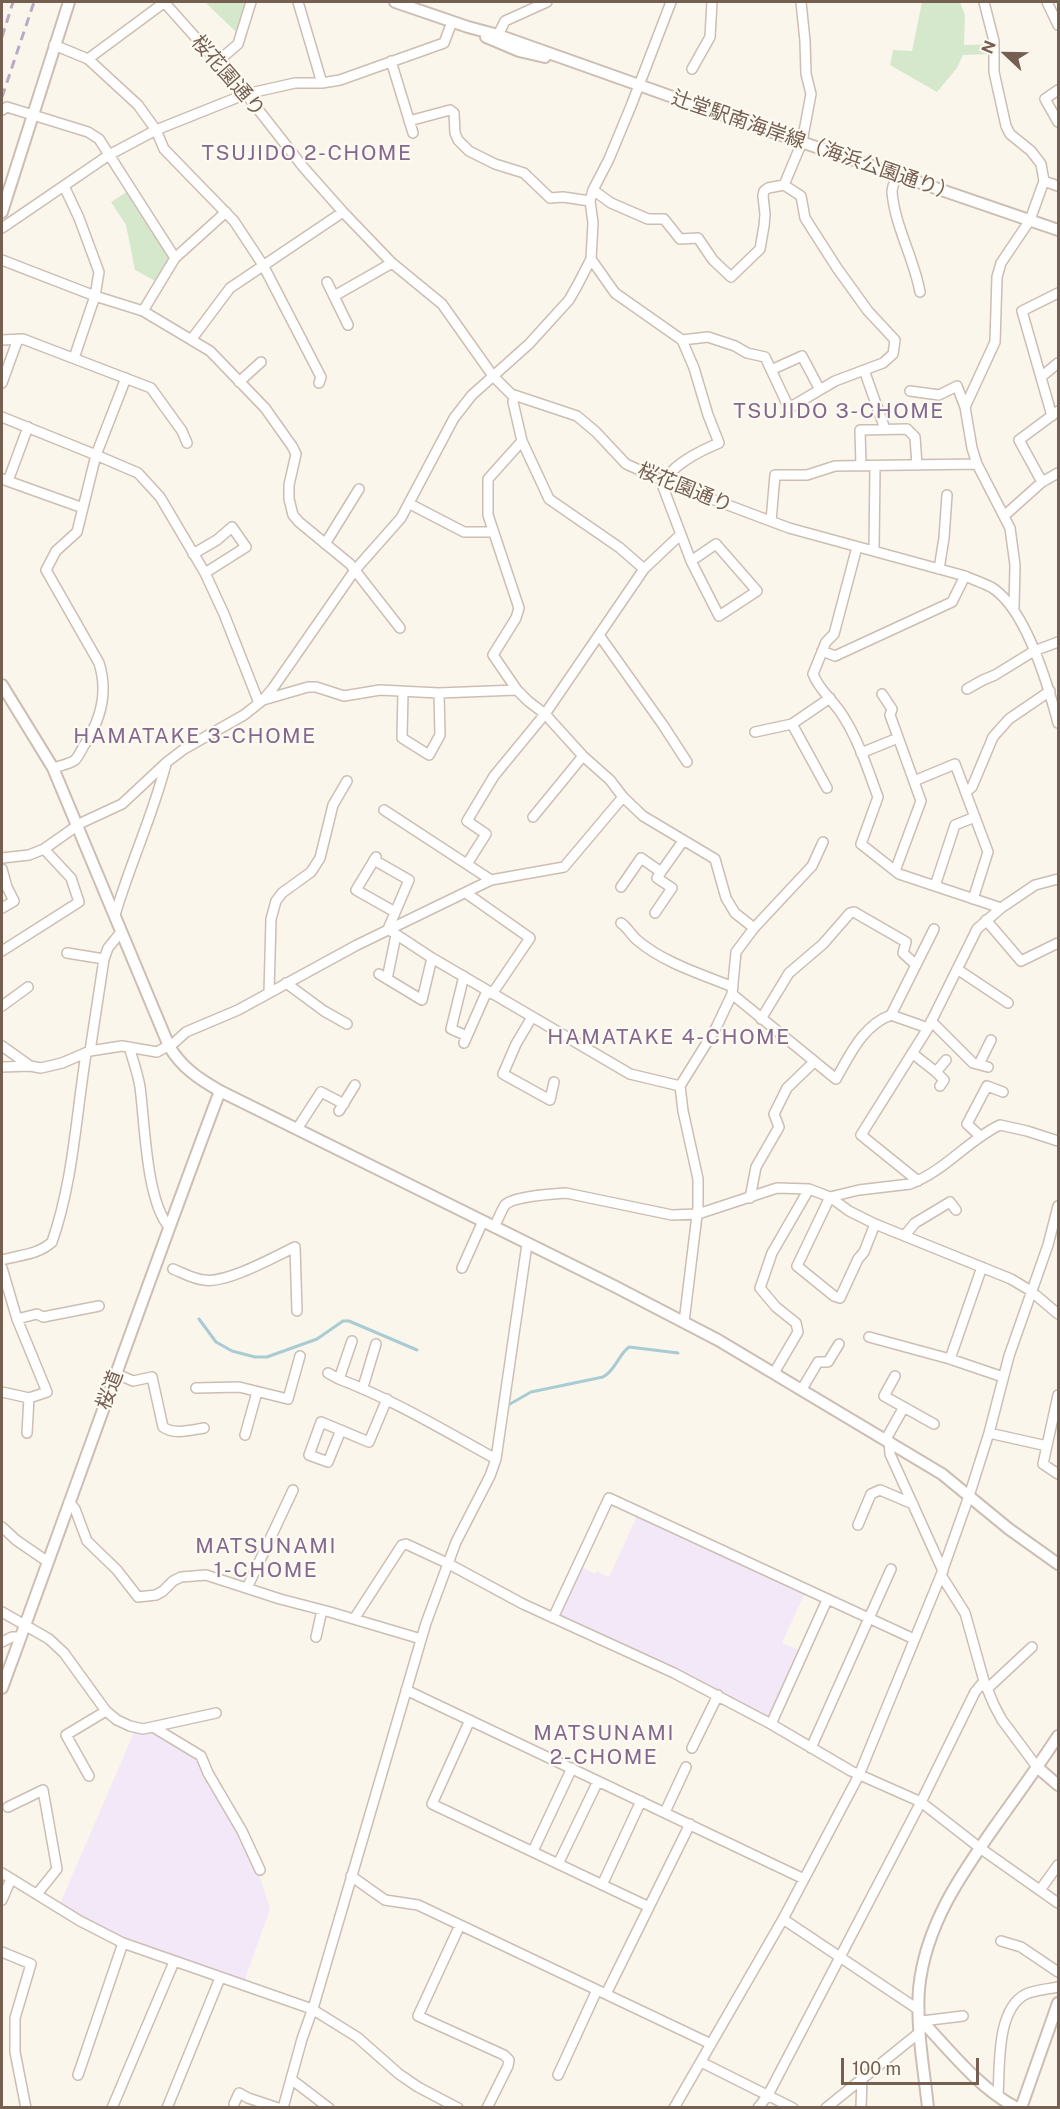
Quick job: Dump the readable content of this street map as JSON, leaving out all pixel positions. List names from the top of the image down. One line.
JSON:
{"streets":{"street":["桜花園通り","辻堂駅南海岸線（海浜公園通り）","桜道"]},"districts":["TSUJIDO 2-CHOME","TSUJIDO 3-CHOME","HAMATAKE 3-CHOME","HAMATAKE 4-CHOME","MATSUNAMI 1-CHOME","MATSUNAMI 2-CHOME"],"scale_bar":"100 m","north":"left"}
